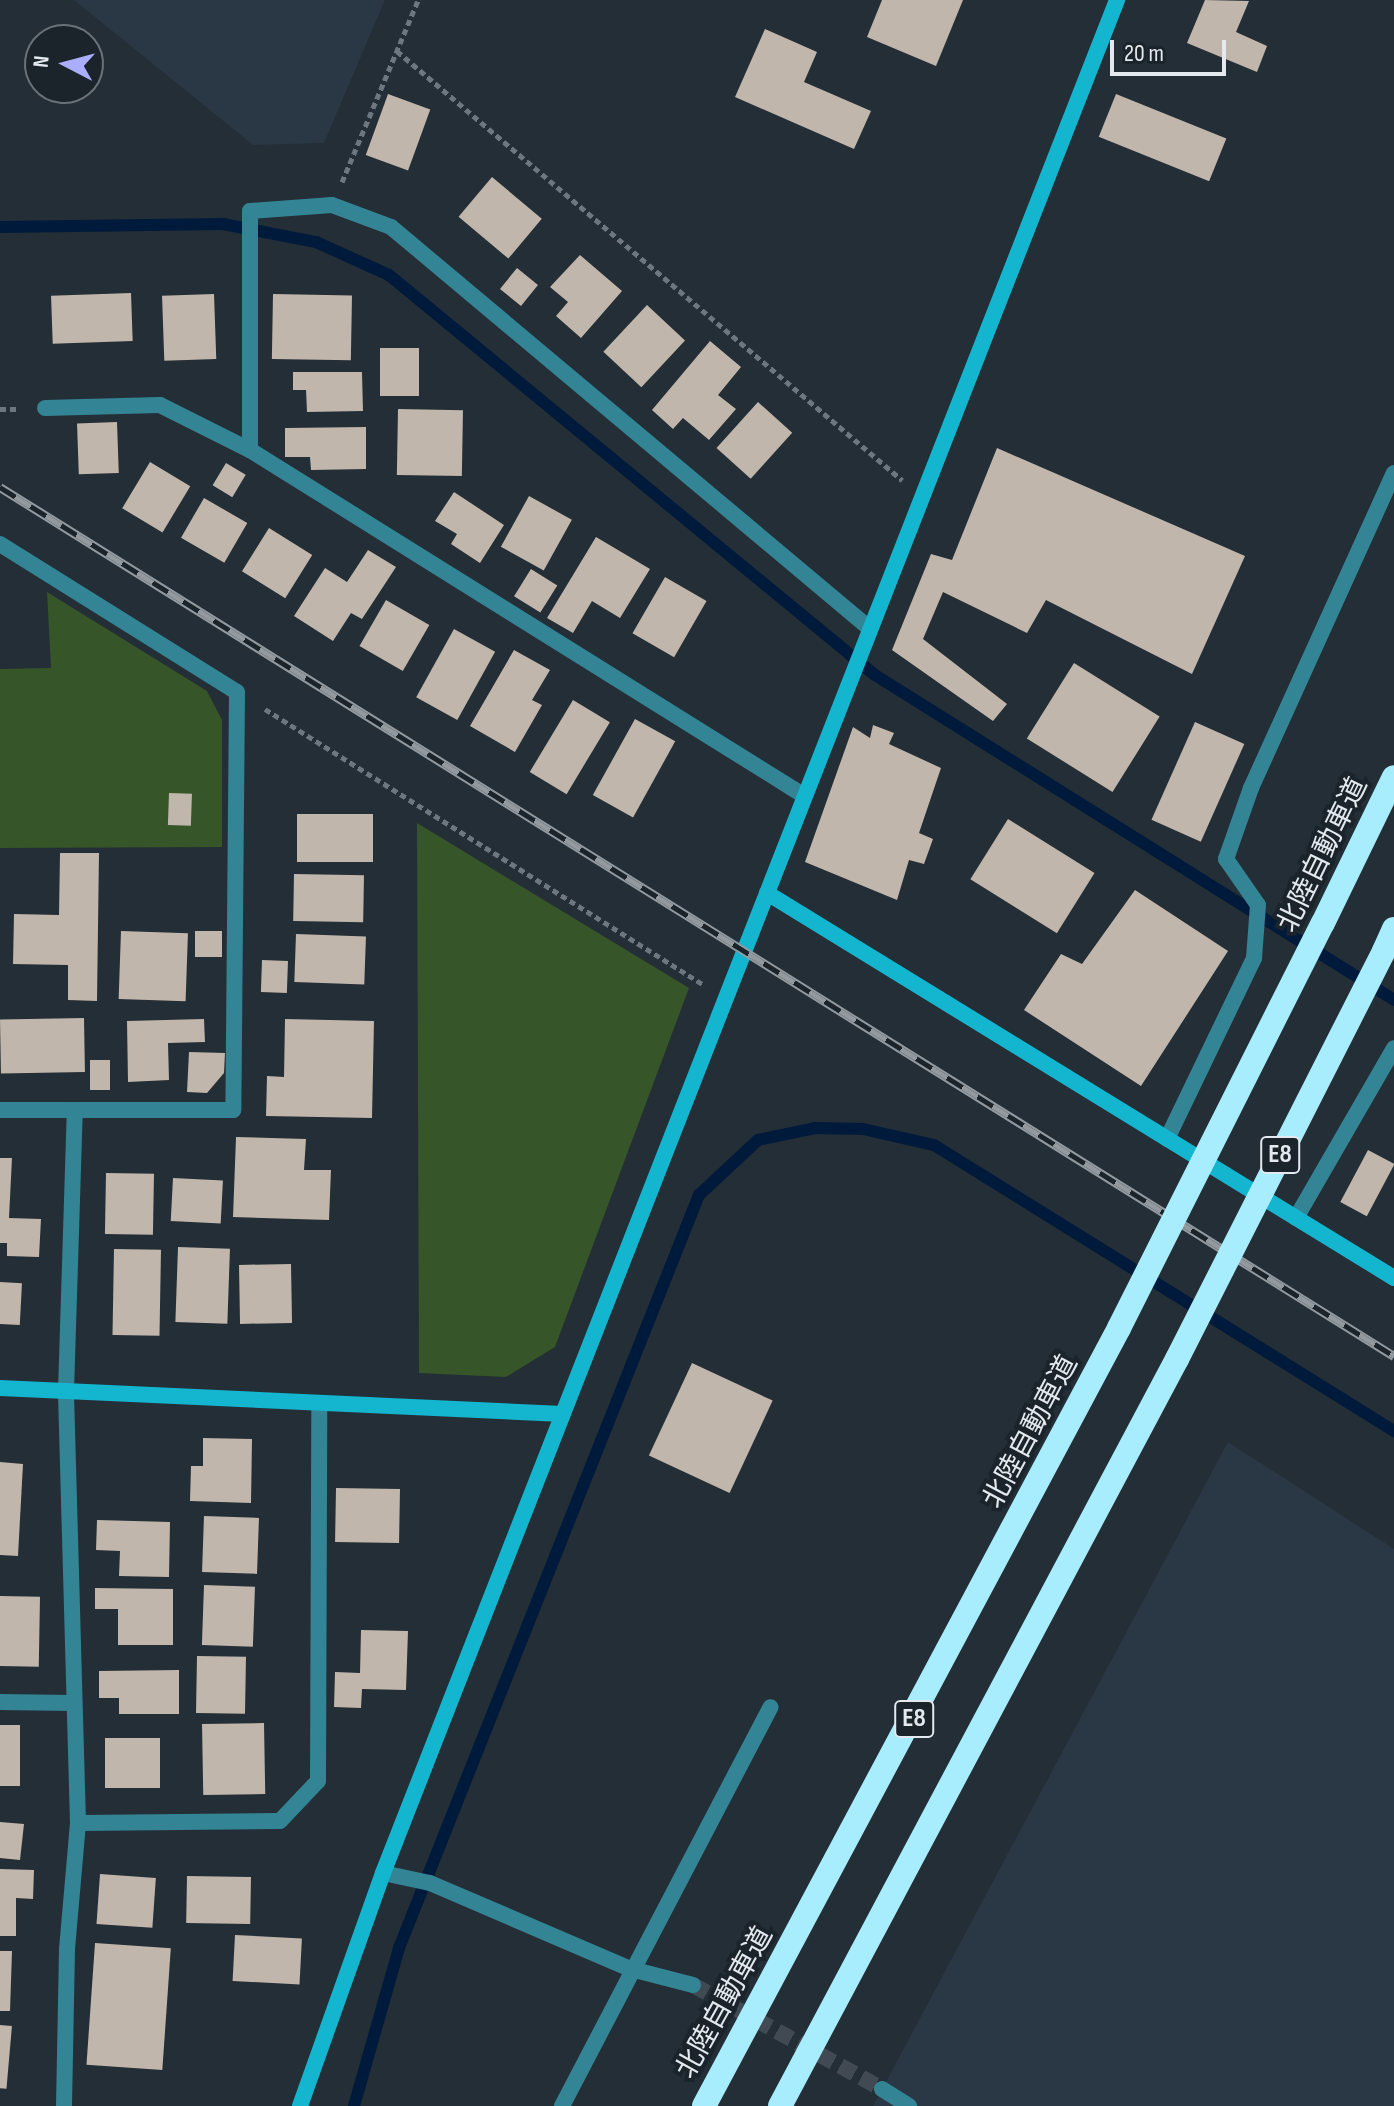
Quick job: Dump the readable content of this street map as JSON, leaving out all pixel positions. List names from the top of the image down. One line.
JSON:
{"streets":{"highway":["北陸自動車道","E8"]},"scale_bar":"20 m","north":"left"}
